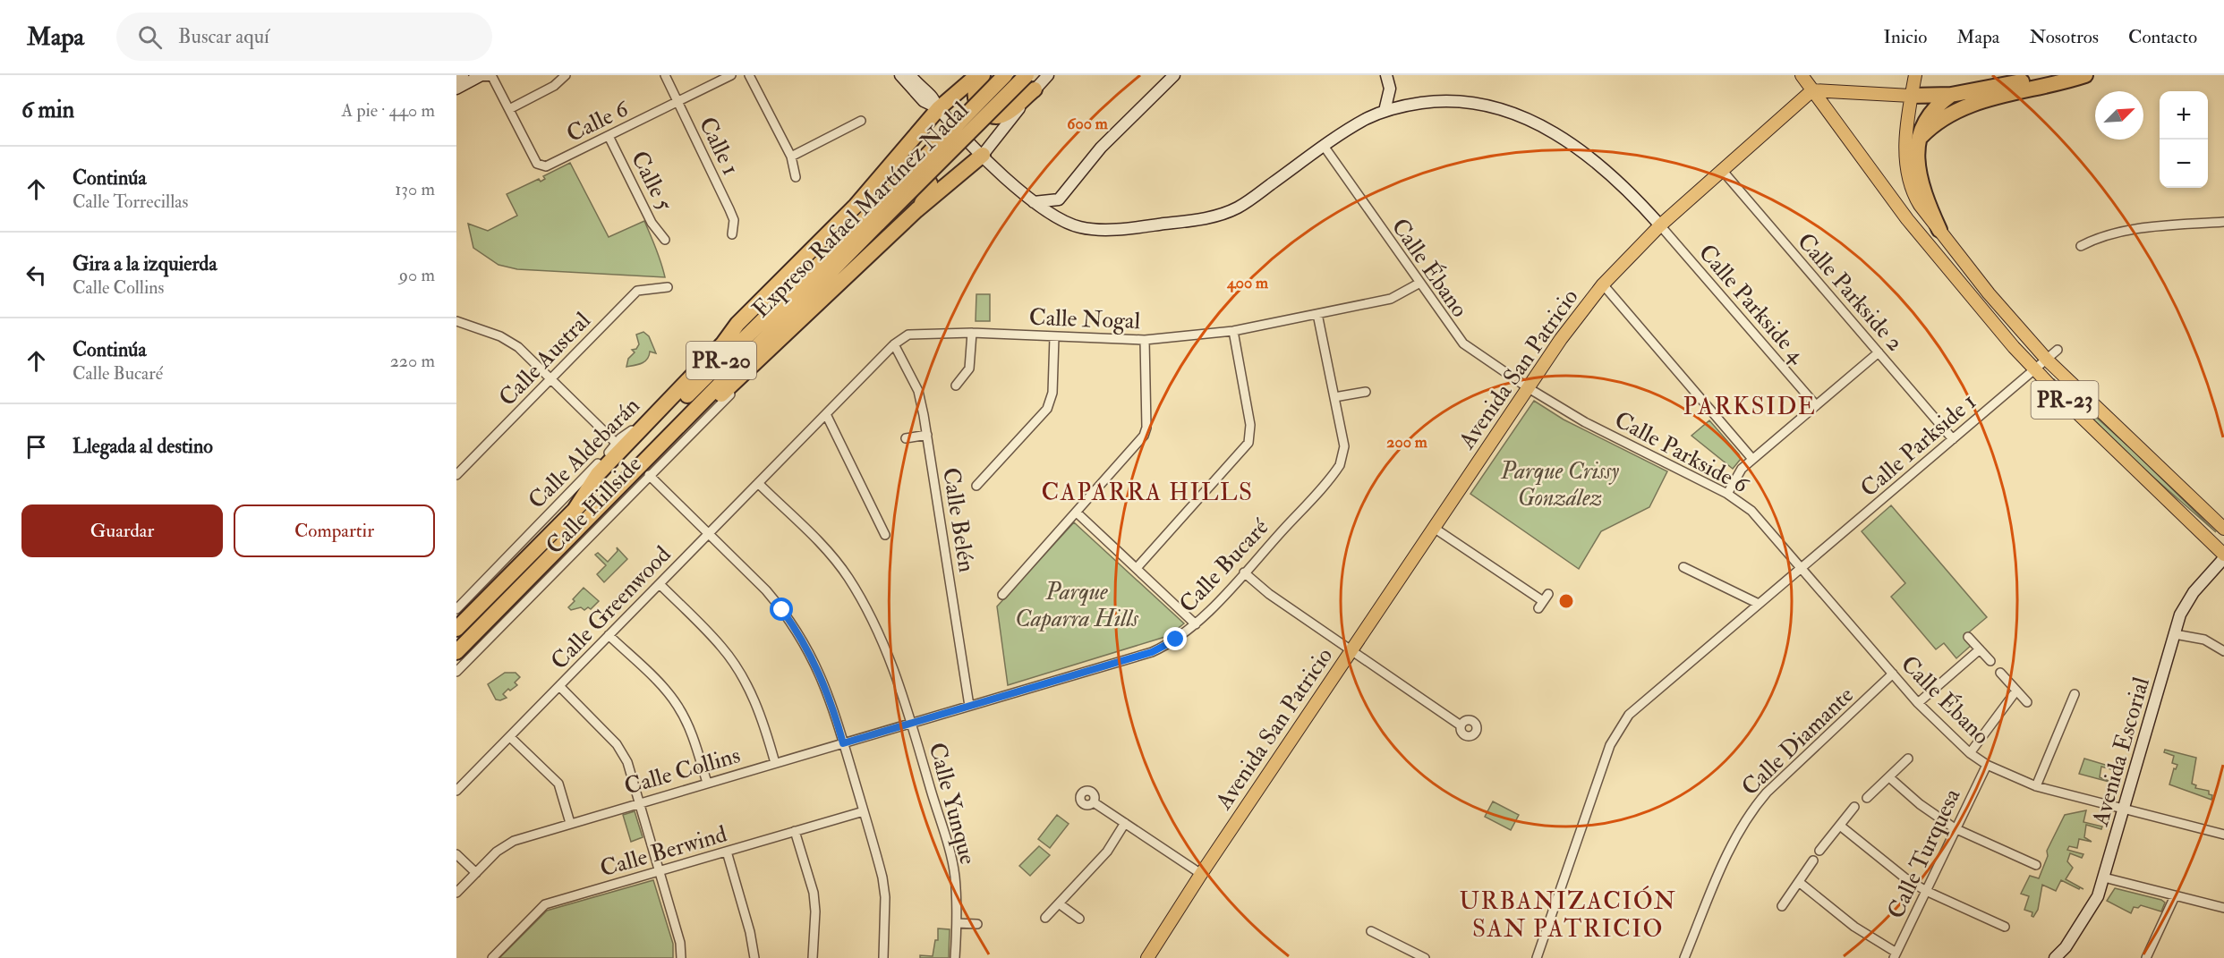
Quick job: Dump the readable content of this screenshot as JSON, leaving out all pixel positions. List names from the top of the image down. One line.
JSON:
{"streets":{"highway":["Expreso Rafael Martínez Nadal","PR-20"],"main road":["Avenida San Patricio","PR-23"],"street":["Calle 6","Calle 1","Calle 5","Calle Ébano","Calle Parkside 2","Calle Parkside 4","Calle Nogal","Calle Austral","Calle Parkside 1","Calle Parkside 6","Calle Aldebarán","Calle Hillside","Calle Belén","Calle Bucaré","Calle Greenwood","Calle Diamante","Avenida Escorial","Calle Collins","Calle Yunque","Calle Berwind","Calle Turquesa"]},"crossings":[["Calle 6","Calle 1"],["Calle 6","Calle 5"],["Calle Ébano","Calle Nogal"],["Calle Ébano","Avenida San Patricio"],["Calle Ébano","Calle Parkside 1"],["Calle Ébano","Calle Parkside 6"],["Calle Ébano","Calle Diamante"],["Calle Ébano","Avenida Escorial"],["Calle Ébano","Calle Turquesa"],["Calle Parkside 2","Avenida San Patricio"],["Calle Parkside 2","Calle Parkside 1"],["Calle Parkside 4","Avenida San Patricio"],["Calle Nogal","Calle Belén"],["Calle Nogal","Calle Bucaré"],["Calle Nogal","Calle Greenwood"],["Avenida San Patricio","PR-23"],["Avenida San Patricio","Calle Parkside 6"],["PR-23","Calle Parkside 1"],["PR-23","Avenida Escorial"],["Calle Parkside 1","Calle Parkside 6"],["Calle Belén","Calle Bucaré"],["Calle Bucaré","Calle Collins"],["Calle Greenwood","Calle Yunque"],["Calle Collins","Calle Yunque"]],"districts":["PARKSIDE","CAPARRA HILLS","URBANIZACIÓN SAN PATRICIO"],"parks":["Parque Crissy González","Parque Caparra Hills"],"north":"top right","page":{"header":"Mapa","search":"Buscar aquí","nav":["Inicio","Mapa","Nosotros","Contacto"],"heading":["6 min","A pie · 440 m"],"map_buttons":["+","−"],"list":[["Continúa","Calle Torrecillas","130 m"],["Gira a la izquierda","Calle Collins","90 m"],["Continúa","Calle Bucaré","220 m"],"Llegada al destino"],"buttons":["Guardar","Compartir"]},"rings":["600 m","400 m","200 m"]}
